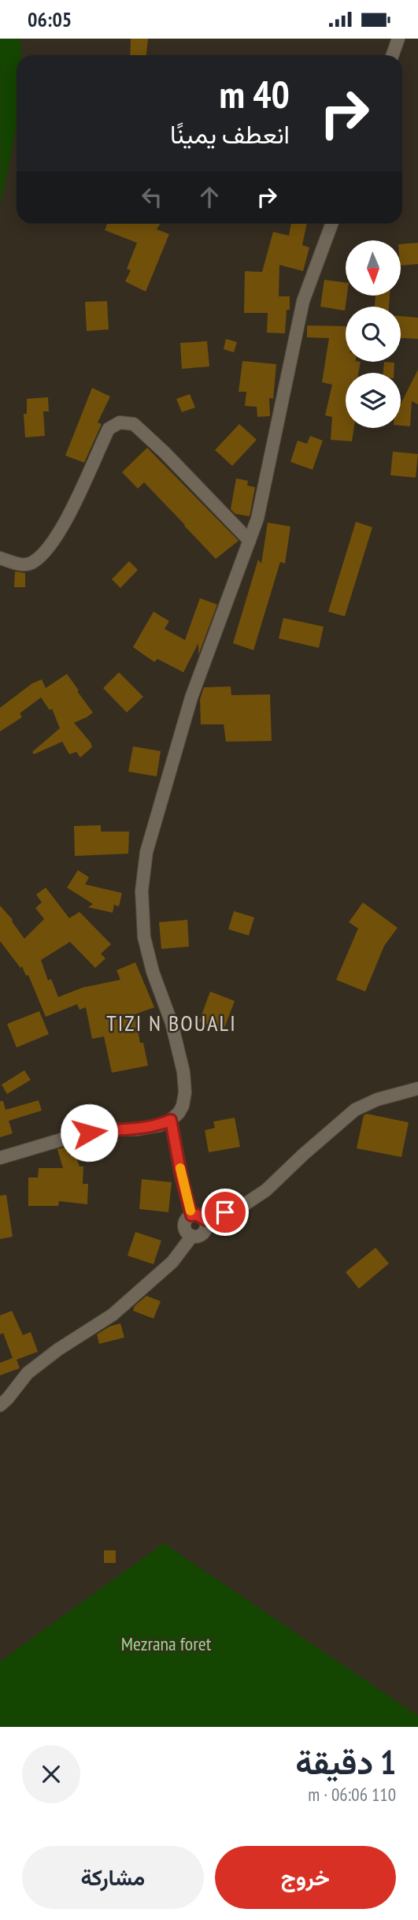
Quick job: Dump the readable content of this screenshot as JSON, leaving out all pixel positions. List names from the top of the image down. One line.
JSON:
{"districts":["TIZI N BOUALI"],"parks":["Mezrana foret"],"north":"bottom","page":{"status":"06:05","turn":["40 m","انعطف يمينًا"],"heading":["1 دقيقة","110 m · 06:06"],"buttons":["خروج","مشاركة"]}}
